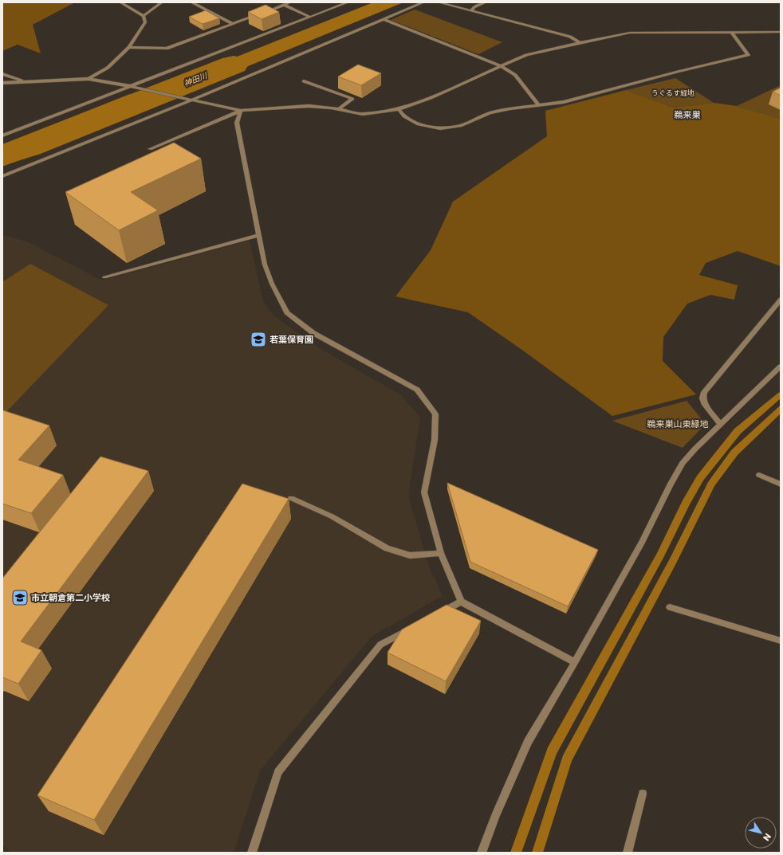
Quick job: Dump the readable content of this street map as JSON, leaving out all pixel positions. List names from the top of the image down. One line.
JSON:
{"districts":["鵜来巣"],"water":["神田川"],"parks":["うぐるす緑地","鵜来巣山東緑地"],"places":{"school or university":["若葉保育園","市立朝倉第二小学校"]},"north":"bottom right"}
